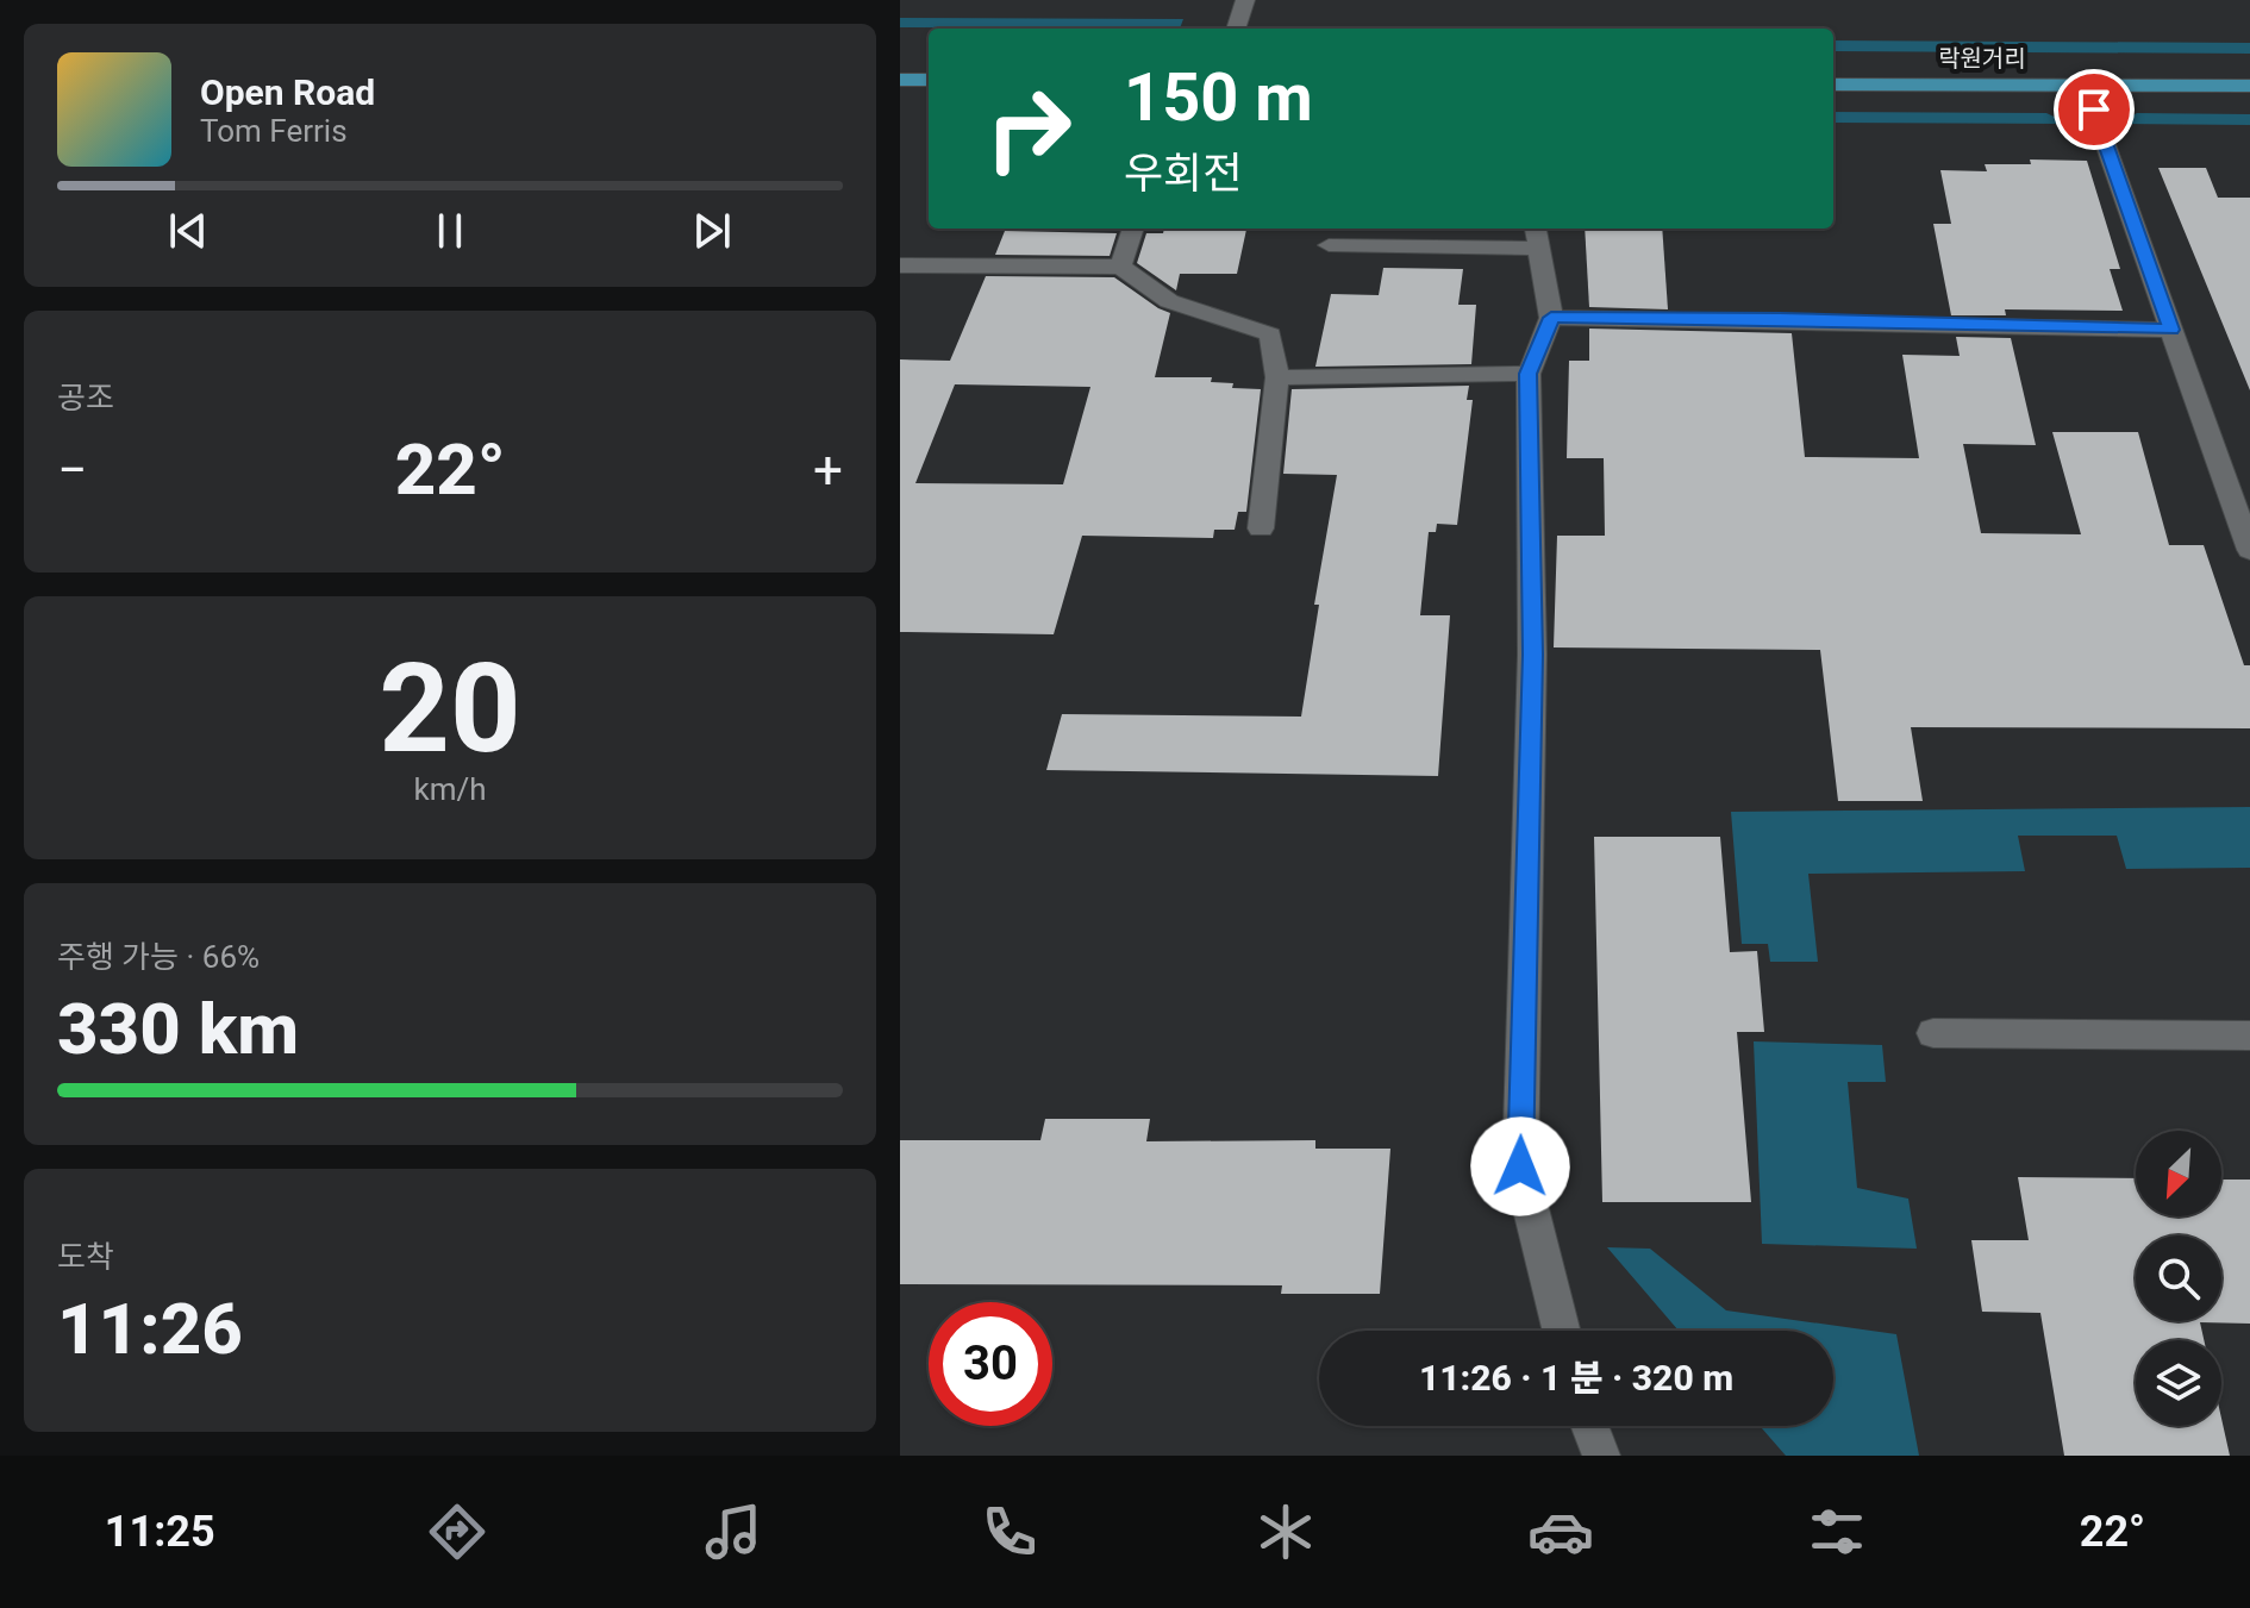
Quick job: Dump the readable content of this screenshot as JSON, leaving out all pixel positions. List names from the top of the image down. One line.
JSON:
{"streets":{"main road":["락원거리"]},"north":"bottom left","page":{"turn":["150 m","우회전"],"song":["Open Road","Tom Ferris"],"tile":["공조",["20","km/h"],["주행 가능 · 66%","330 km"],["도착","11:26"]],"heat":["−","22°","+"],"limit":"30","trip":"11:26 · 1 분 · 320 m","tabs":["11:25","22°"]}}
